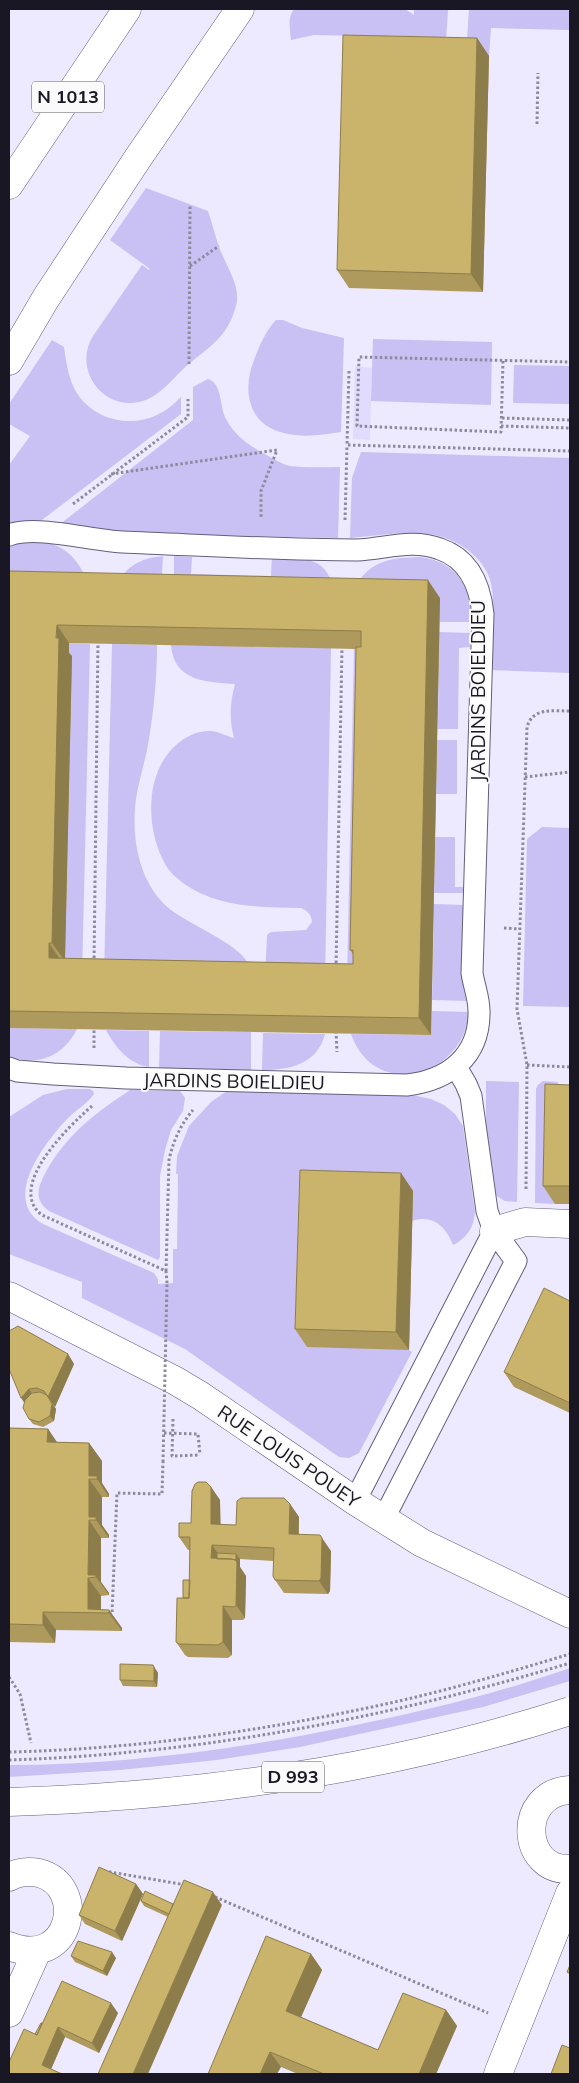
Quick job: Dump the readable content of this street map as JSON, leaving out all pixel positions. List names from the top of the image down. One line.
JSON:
{"streets":{"main road":["N 1013","RUE LOUIS POUEY","D 993"],"lane":["JARDINS BOIELDIEU"]}}
